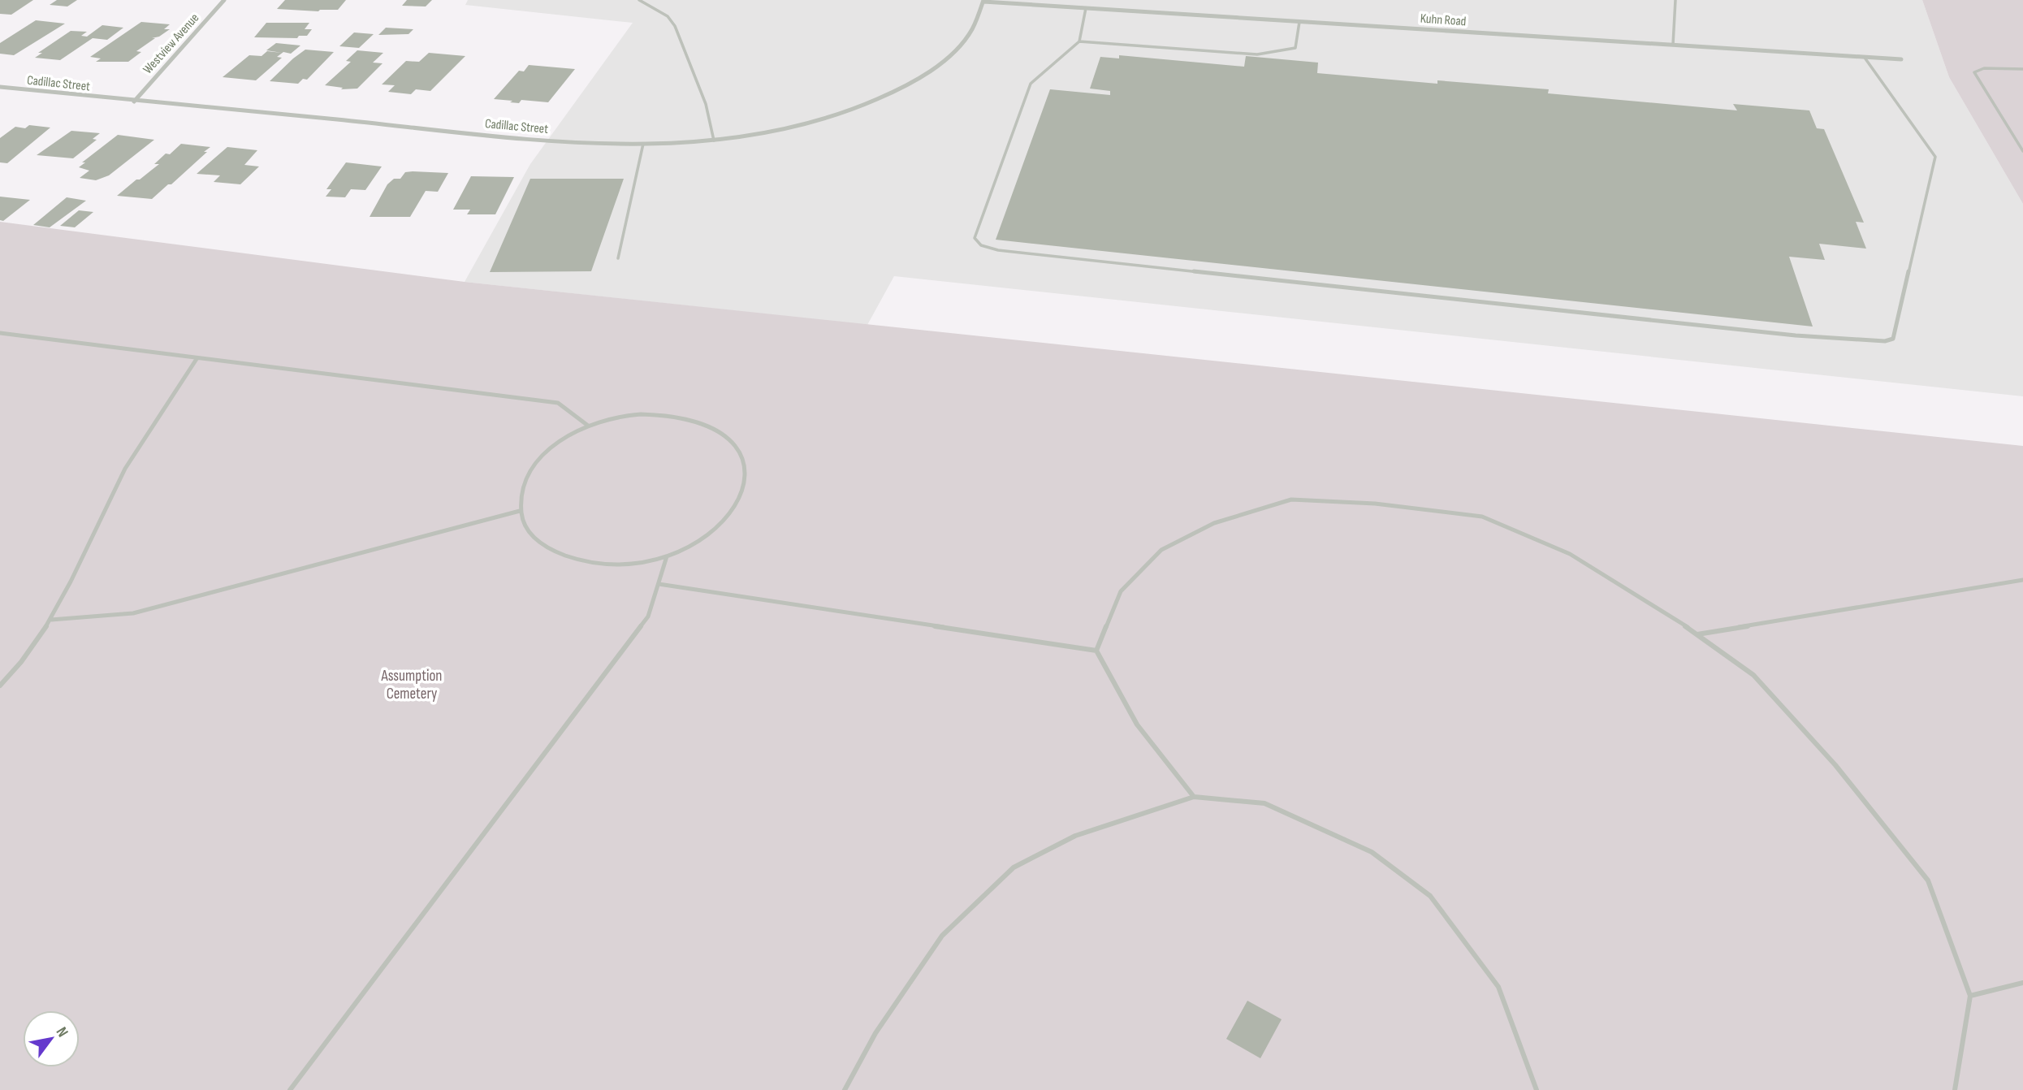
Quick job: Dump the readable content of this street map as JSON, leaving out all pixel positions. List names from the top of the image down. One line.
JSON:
{"streets":{"street":["Kuhn Road","Westview Avenue","Cadillac Street"]},"crossings":[["Kuhn Road","Cadillac Street"],["Westview Avenue","Cadillac Street"]],"parks":["Assumption Cemetery"],"north":"top right"}
